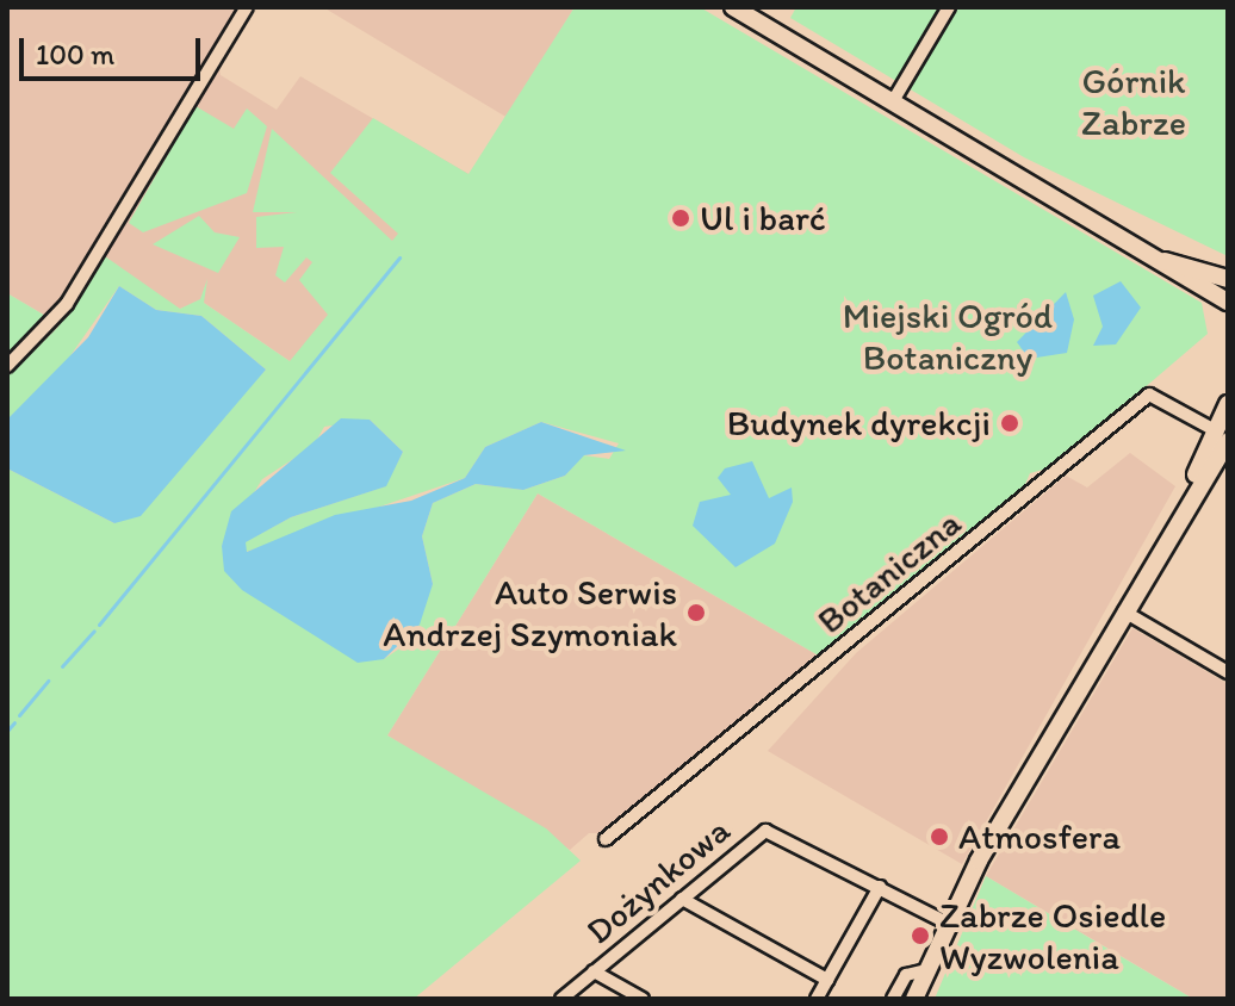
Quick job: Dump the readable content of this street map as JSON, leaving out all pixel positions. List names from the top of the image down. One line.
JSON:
{"streets":{"street":["Botaniczna","Dożynkowa"]},"parks":["Górnik Zabrze","Miejski Ogród Botaniczny"],"places":["Ul i barć","Budynek dyrekcji","Auto Serwis Andrzej Szymoniak","Atmosfera","Zabrze Osiedle Wyzwolenia"],"scale_bar":"100 m"}
